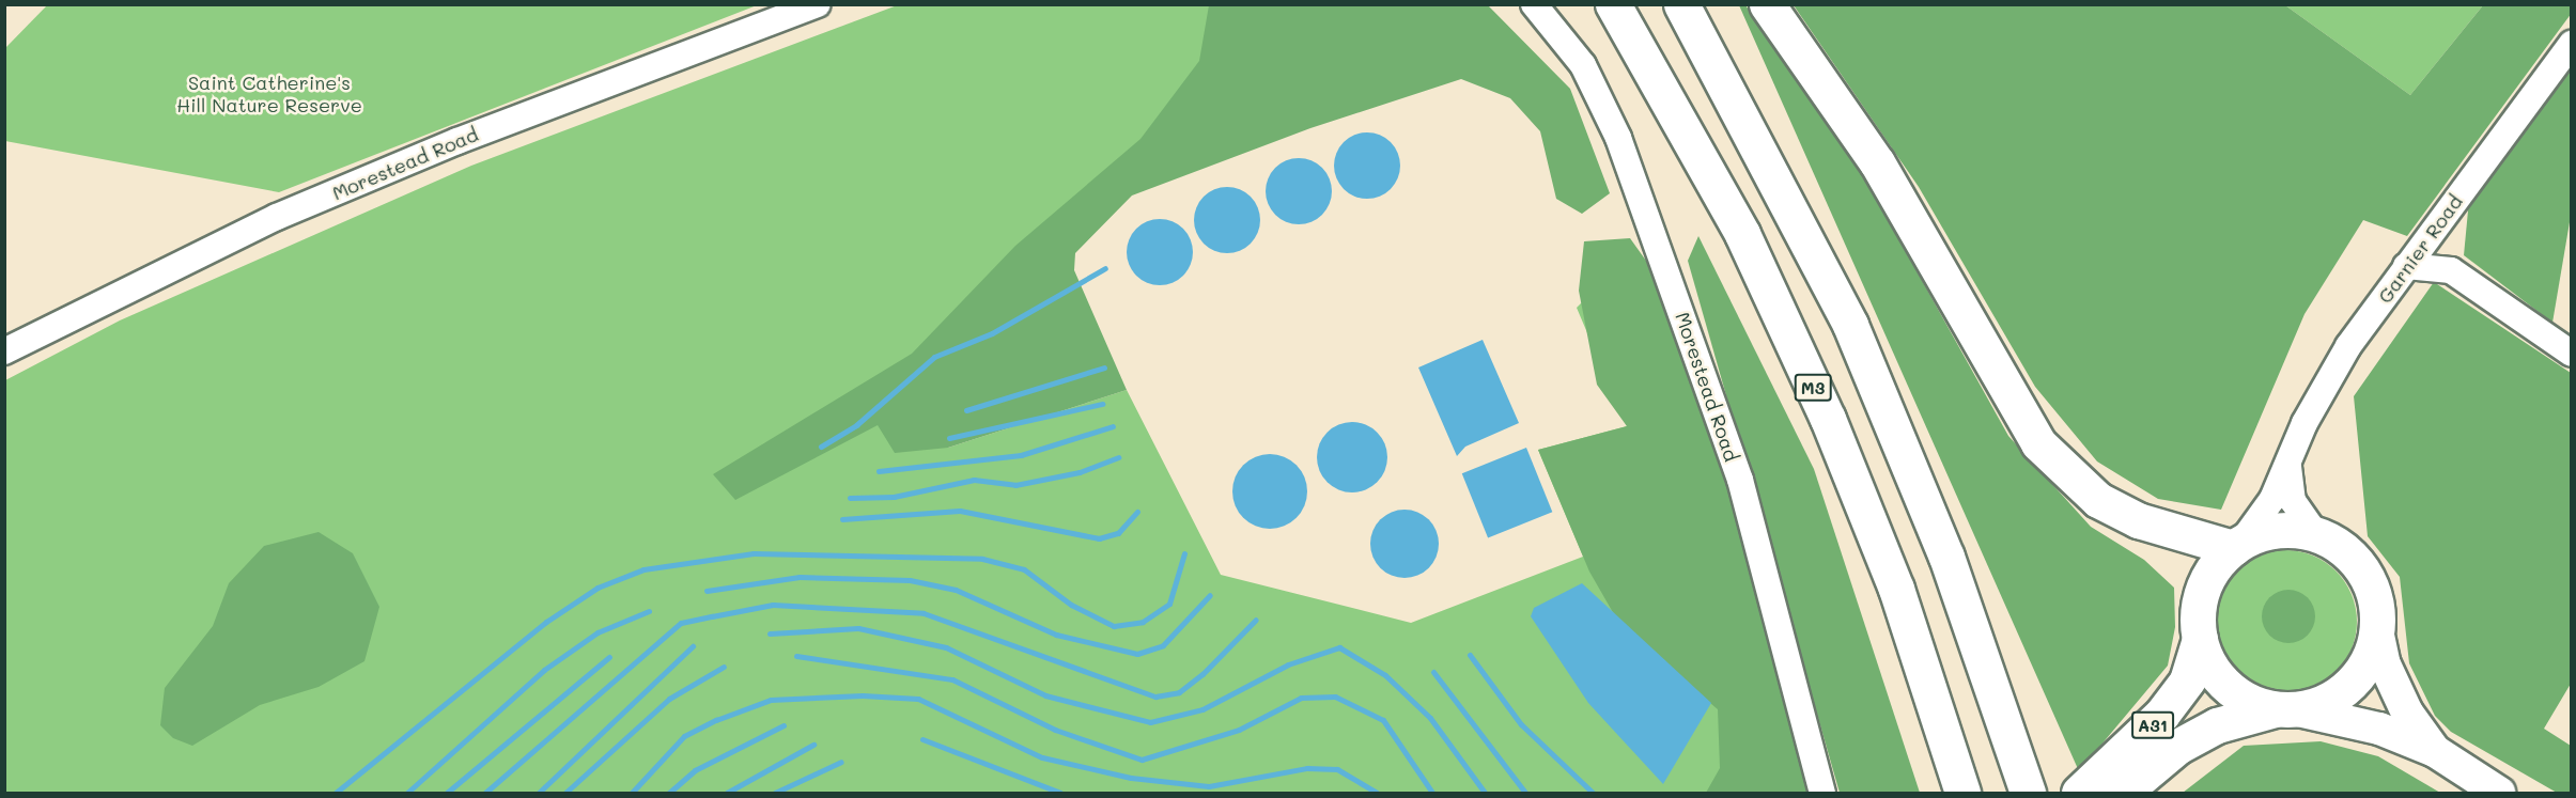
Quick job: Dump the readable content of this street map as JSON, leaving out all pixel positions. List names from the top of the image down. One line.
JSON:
{"streets":{"highway":["M3","A31"],"street":["Morestead Road","Garnier Road"]},"crossings":[["Garnier Road","A31"]],"parks":["Saint Catherine's Hill Nature Reserve"]}
